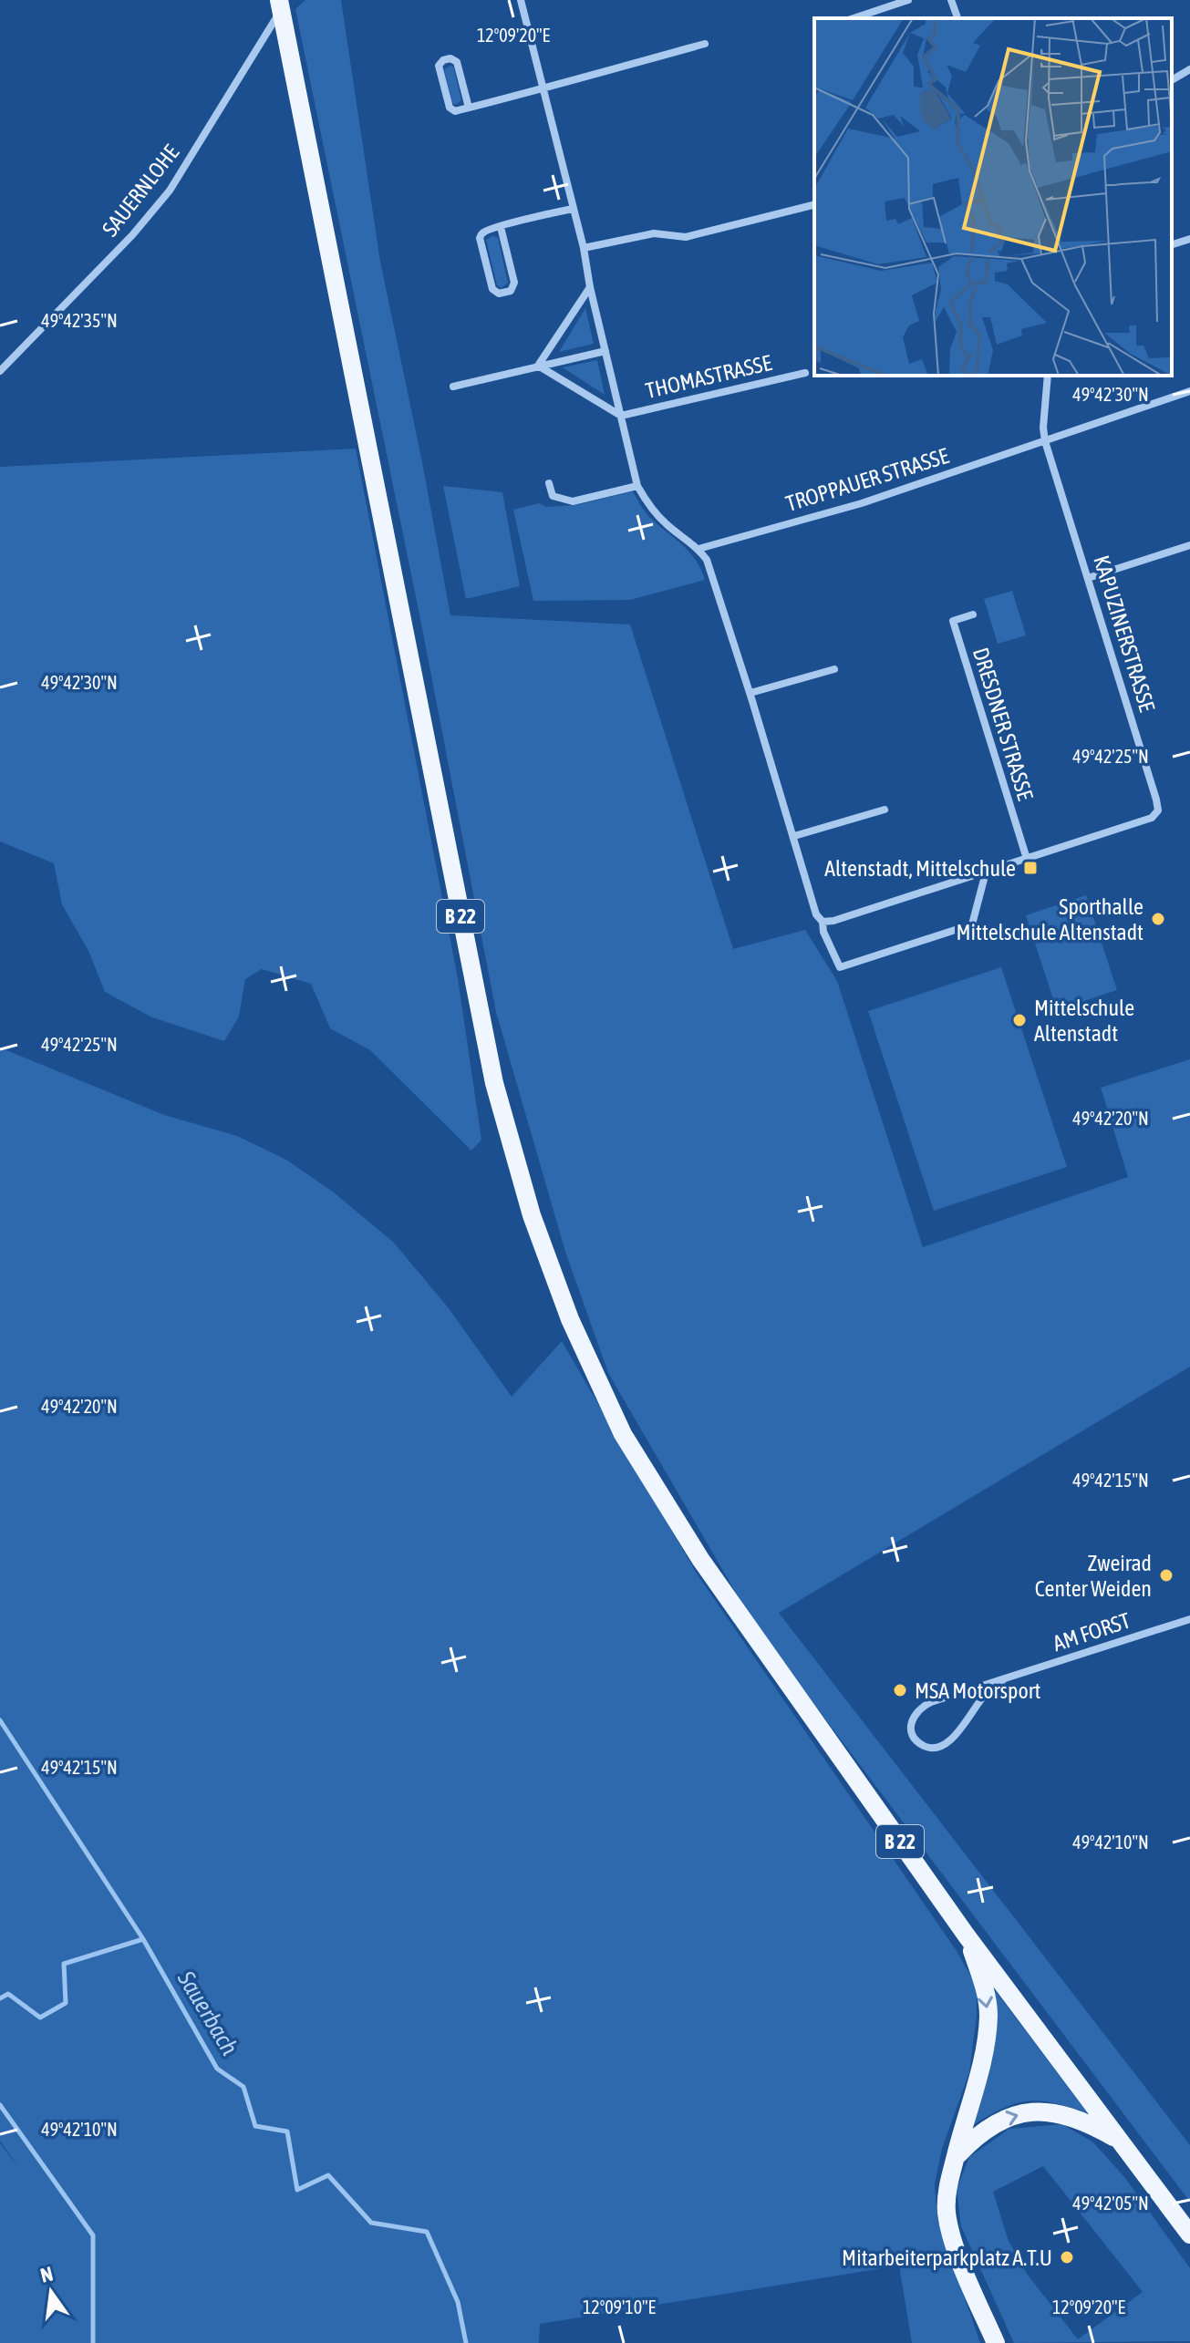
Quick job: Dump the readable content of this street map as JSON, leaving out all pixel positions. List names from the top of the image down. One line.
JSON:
{"streets":{"main road":["B 22"],"street":["SAUERNLOHE","THOMASTRASSE","TROPPAUER STRASSE","KAPUZINERSTRASSE","DRESDNER STRASSE","AM FORST"]},"crossings":[["SAUERNLOHE","B 22"],["TROPPAUER STRASSE","KAPUZINERSTRASSE"],["KAPUZINERSTRASSE","DRESDNER STRASSE"]],"water":["Sauerbach"],"places":{"transit":["Altenstadt, Mittelschule"],"other":["Sporthalle Mittelschule Altenstadt","Mittelschule Altenstadt","Zweirad Center Weiden","MSA Motorsport","Mitarbeiterparkplatz A.T.U"]},"north":"top","coordinates":["12°09'20\"E","49°42'35\"N","49°42'30\"N","49°42'25\"N","49°42'20\"N","49°42'15\"N","49°42'10\"N","49°42'05\"N","12°09'10\"E"]}
